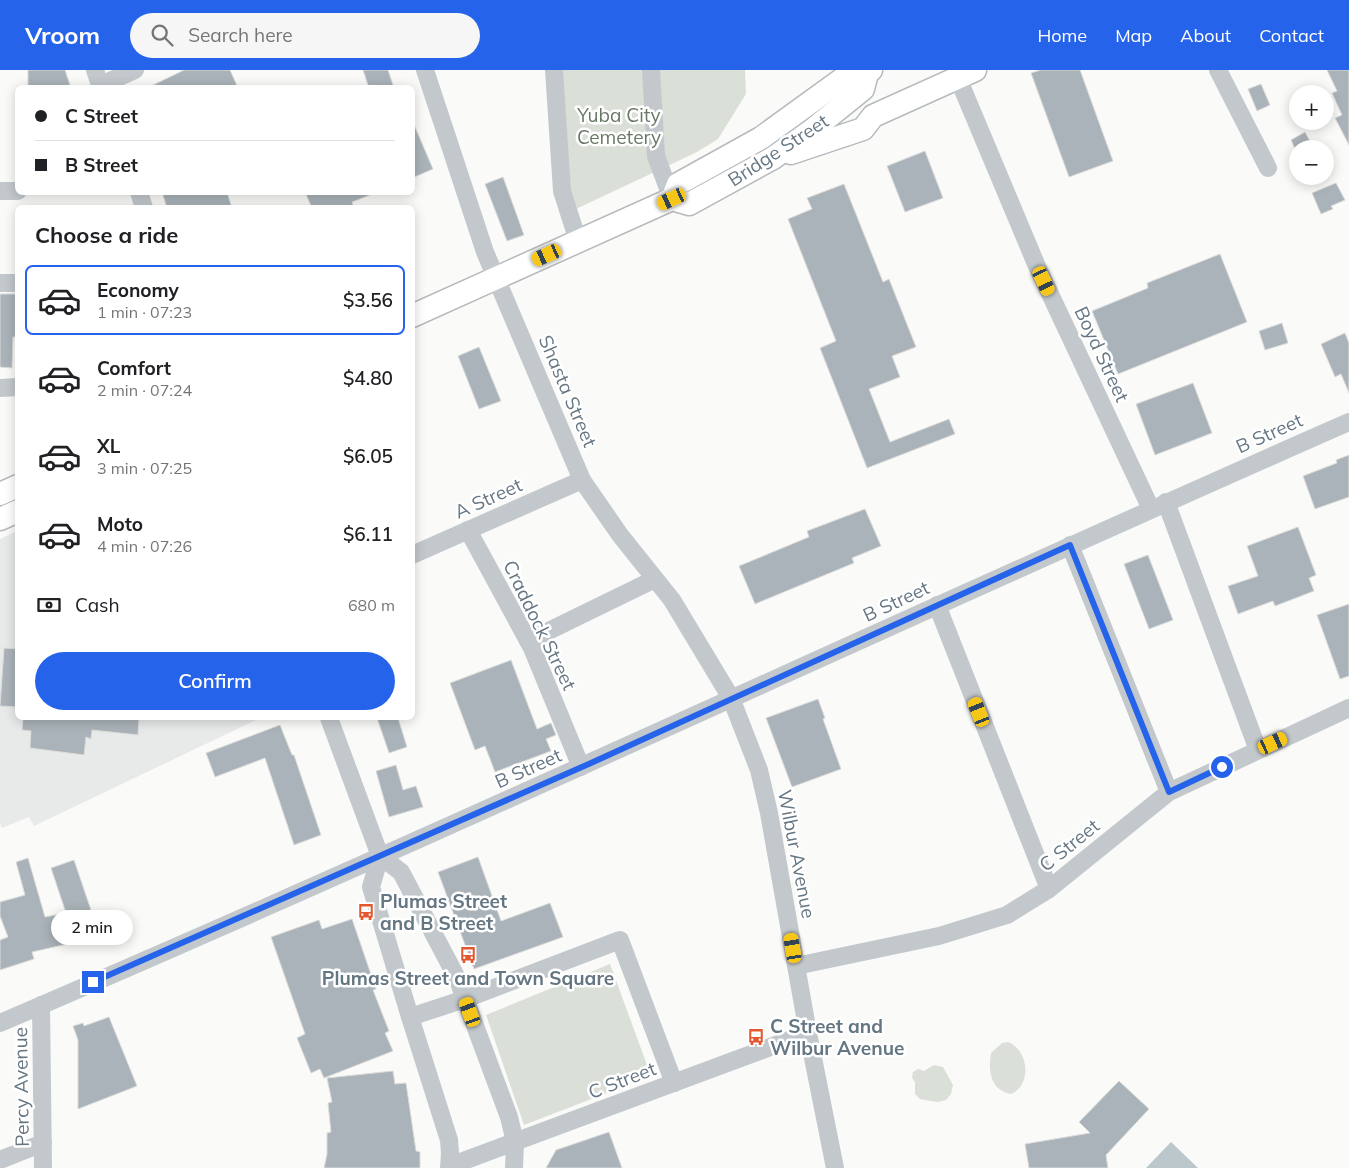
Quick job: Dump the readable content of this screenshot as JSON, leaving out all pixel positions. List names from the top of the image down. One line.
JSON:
{"streets":{"main road":["Bridge Street"],"street":["Boyd Street","Shasta Street","B Street","A Street","Craddock Street","C Street","Wilbur Avenue","Percy Avenue"]},"crossings":[["Bridge Street","Shasta Street"],["Boyd Street","B Street"],["Boyd Street","C Street"],["Shasta Street","B Street"],["Shasta Street","A Street"],["Shasta Street","Wilbur Avenue"],["B Street","Craddock Street"],["B Street","Wilbur Avenue"],["B Street","Percy Avenue"],["A Street","Craddock Street"],["C Street","Wilbur Avenue"]],"parks":["Yuba City Cemetery"],"places":{"bus stop":["Plumas Street and B Street","Plumas Street and Town Square","C Street and Wilbur Avenue"]},"page":{"header":"Vroom","search":"Search here","nav":["Home","Map","About","Contact"],"map_buttons":["+","−"],"banner":["C Street","B Street"],"heading":"Choose a ride","list":[{"name":"Economy","note":"1 min · 07:23","value":"$3.56"},{"name":"Comfort","note":"2 min · 07:24","value":"$4.80"},{"name":"XL","note":"3 min · 07:25","value":"$6.05"},{"name":"Moto","note":"4 min · 07:26","value":"$6.11"}],"pay":["Cash","680 m"],"buttons":"Confirm","bubble":"2 min"}}
